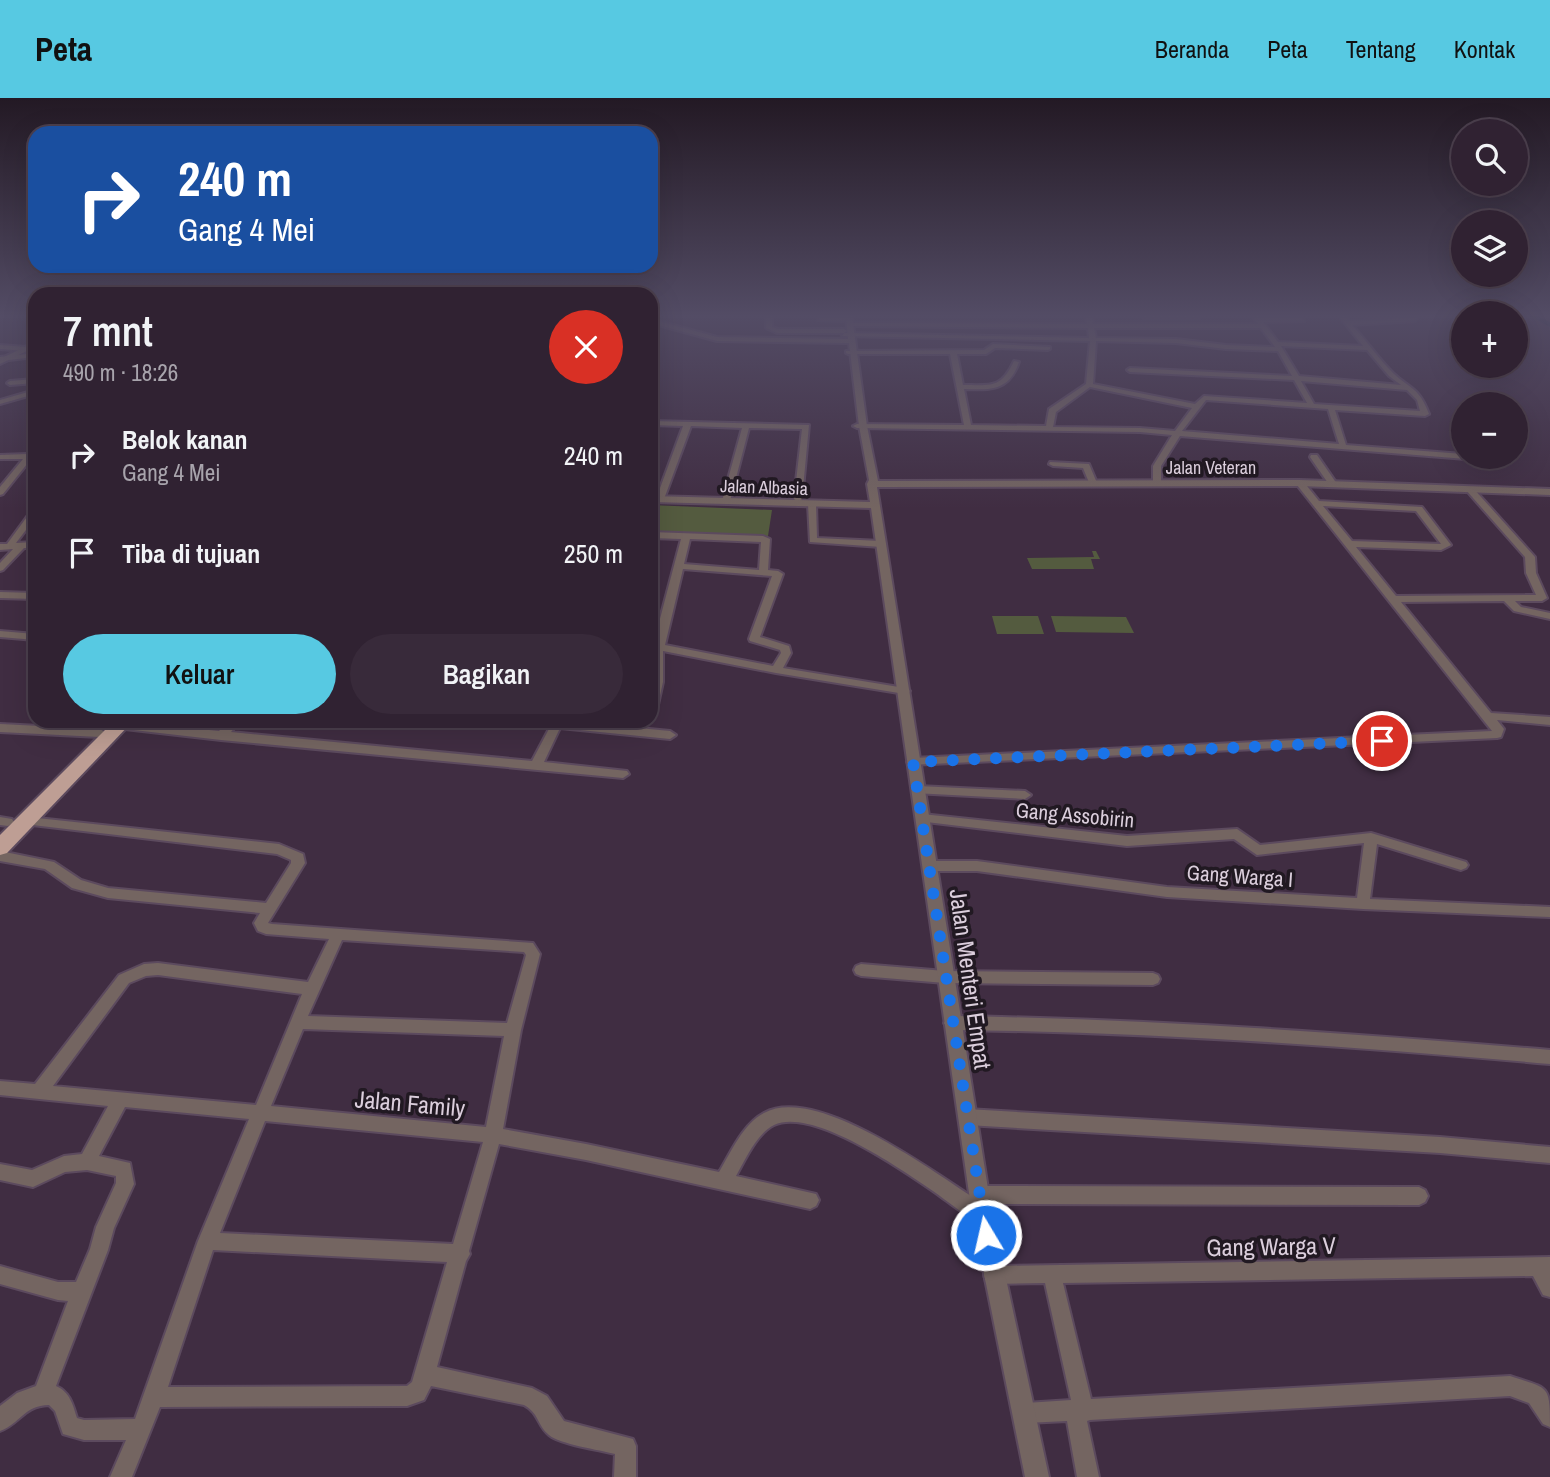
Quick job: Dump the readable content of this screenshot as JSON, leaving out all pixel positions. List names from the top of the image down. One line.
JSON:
{"streets":{"street":["Jalan Veteran","Jalan Albasia","Gang Assobirin","Gang Warga I","Jalan Menteri Empat","Jalan Family","Gang Warga V"]},"crossings":[["Jalan Veteran","Jalan Menteri Empat"],["Jalan Albasia","Jalan Menteri Empat"],["Gang Assobirin","Jalan Menteri Empat"],["Gang Warga I","Jalan Menteri Empat"],["Jalan Menteri Empat","Gang Warga V"]],"page":{"header":"Peta","nav":["Beranda","Peta","Tentang","Kontak"],"map_buttons":["+","−"],"turn":["240 m","Gang 4 Mei"],"heading":["7 mnt","490 m · 18:26"],"list":[{"name":"Belok kanan","note":"Gang 4 Mei","value":"240 m"},{"name":"Tiba di tujuan","value":"250 m"}],"buttons":["Keluar","Bagikan"]}}
